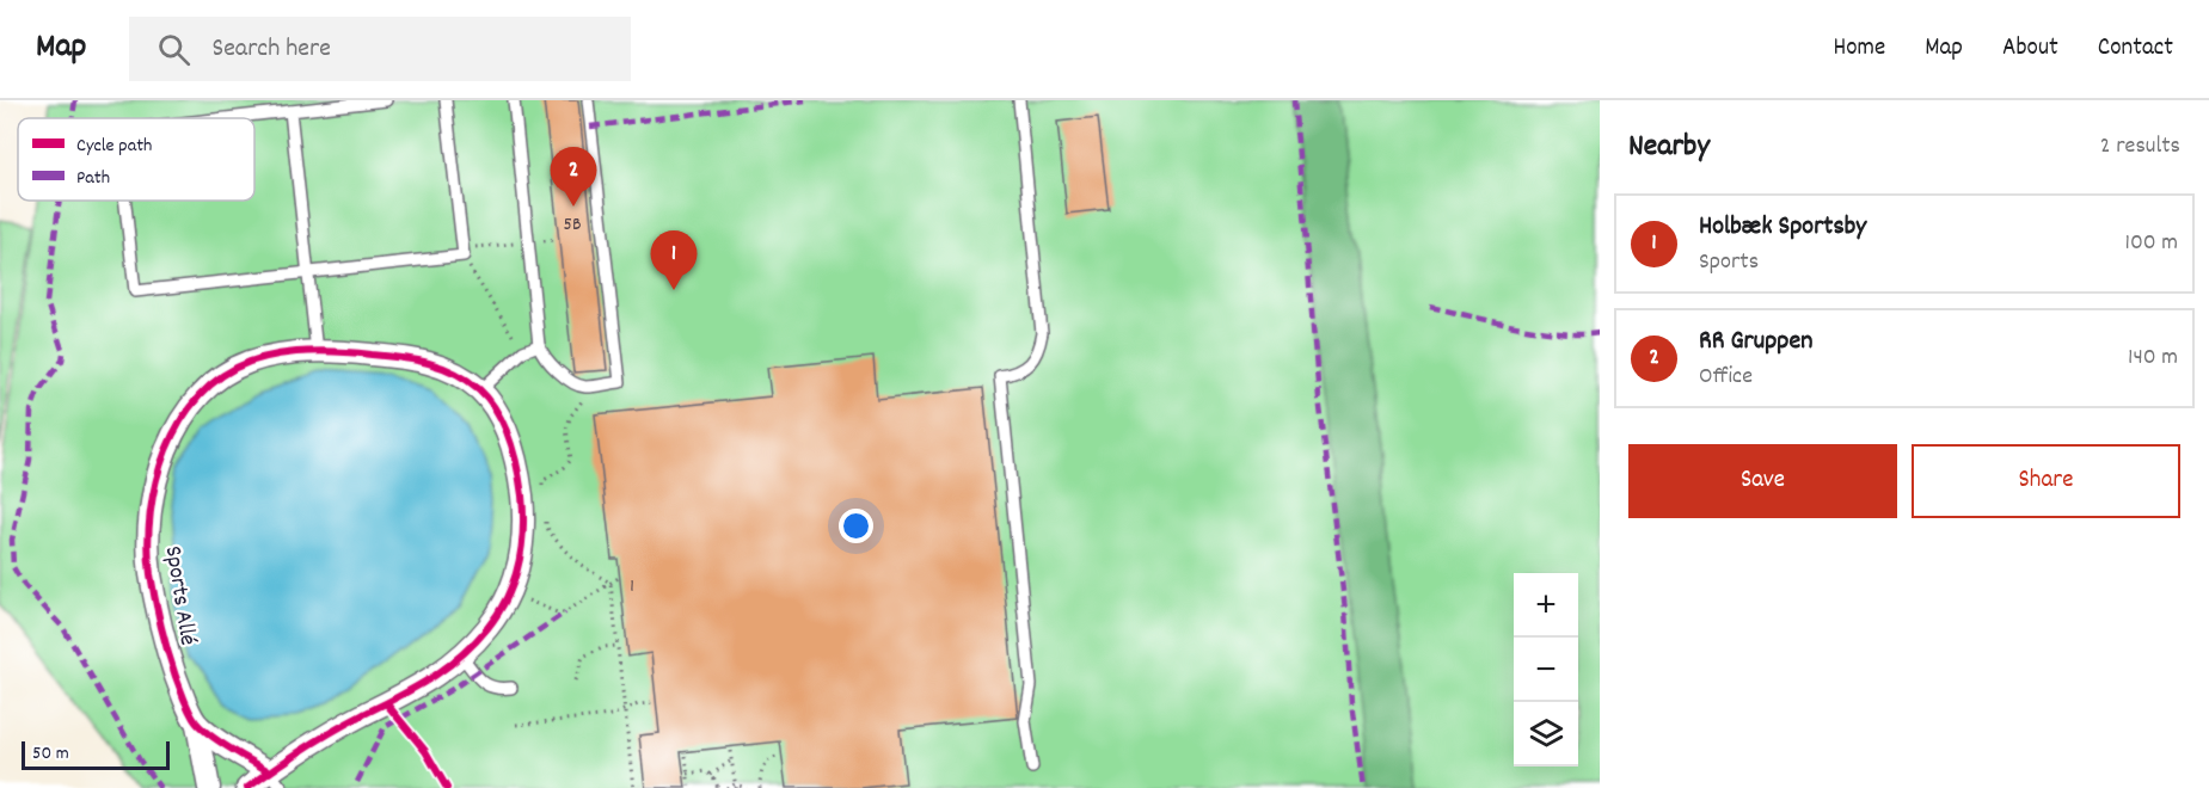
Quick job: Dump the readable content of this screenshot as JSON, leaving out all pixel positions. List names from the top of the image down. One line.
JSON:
{"streets":{"street":["Sports Allé"]},"house_numbers":["5B","1"],"legend":["Cycle path","Path"],"scale_bar":"50 m","page":{"header":"Map","search":"Search here","nav":["Home","Map","About","Contact"],"heading":["Nearby","2 results"],"pins":["2","1"],"list":[{"mark":"1","name":"Holbæk Sportsby","note":"Sports","value":"100 m"},{"mark":"2","name":"RR Gruppen","note":"Office","value":"140 m"}],"buttons":["Save","Share"],"map_buttons":["+","−"],"scale":"50 m"}}
